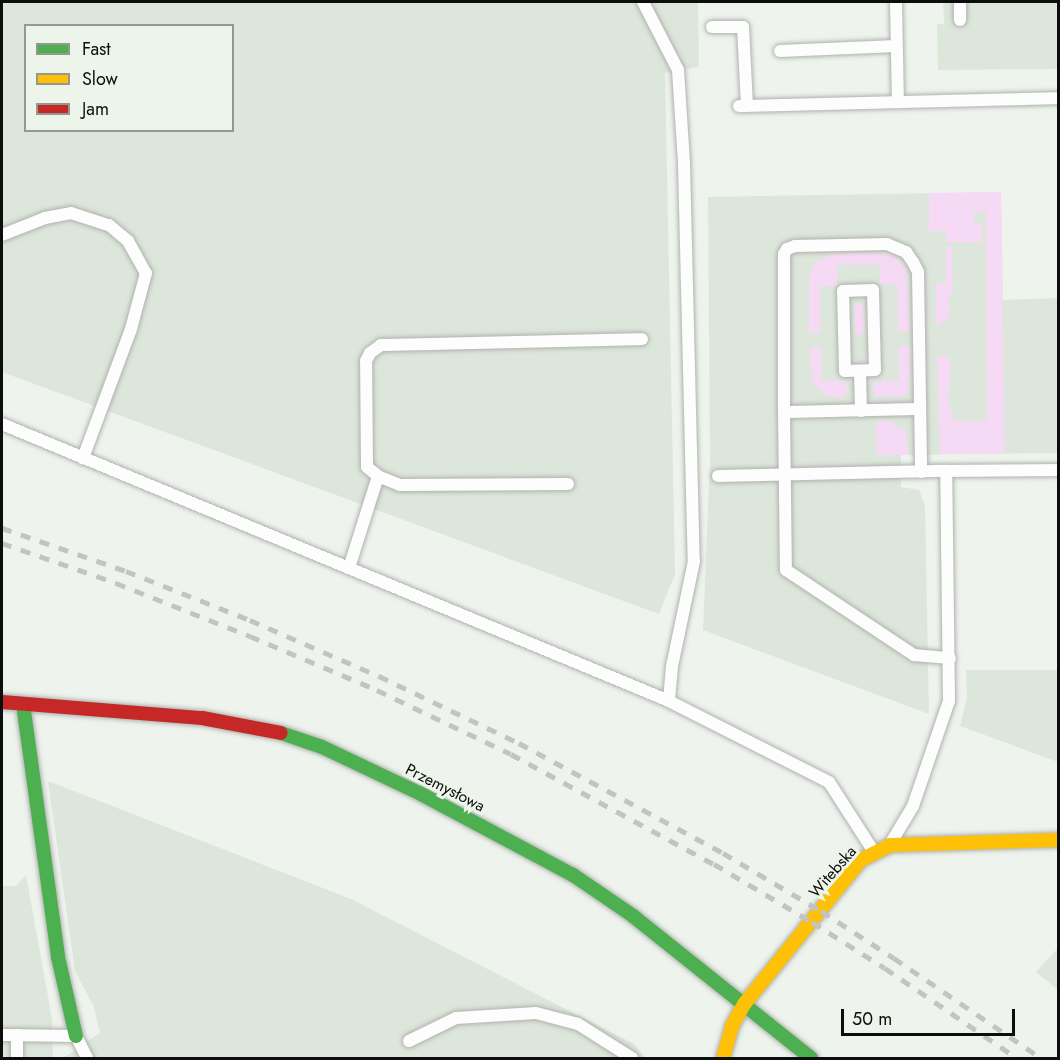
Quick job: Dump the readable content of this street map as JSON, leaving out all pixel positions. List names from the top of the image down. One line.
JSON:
{"streets":{"street":["Przemysłowa","Witebska"]},"crossings":[["Przemysłowa","Witebska"]],"legend":["Fast","Slow","Jam"],"scale_bar":"50 m"}
